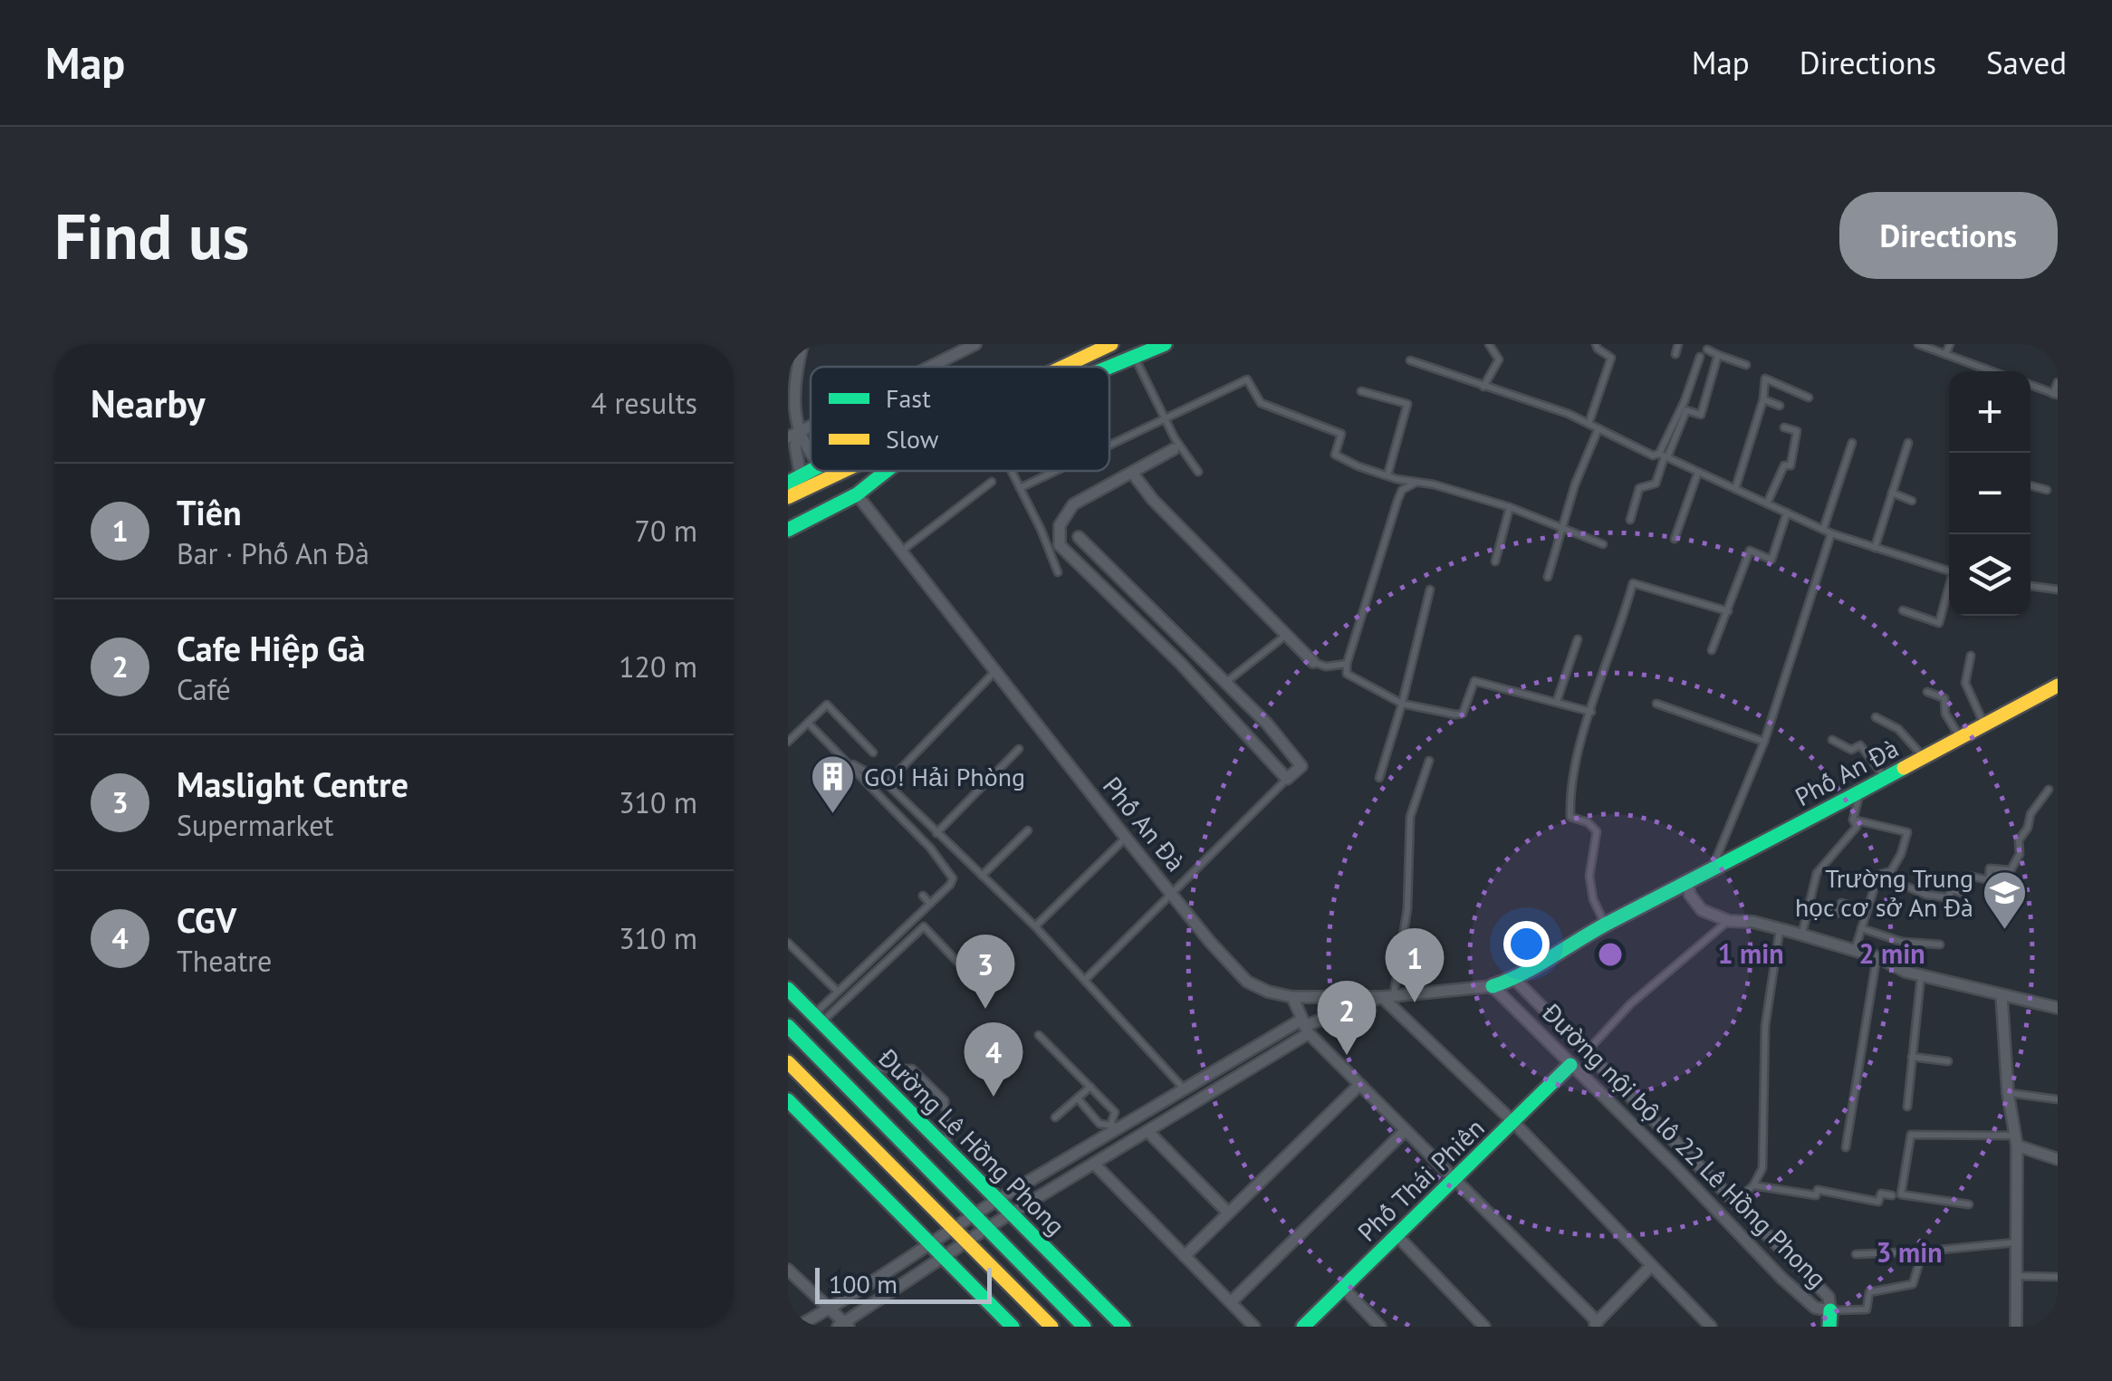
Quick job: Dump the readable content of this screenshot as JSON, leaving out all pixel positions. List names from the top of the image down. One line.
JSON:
{"streets":{"main road":["Phố An Đà","Đường Lê Hồng Phong","Phố Thái Phiên"],"street":["Đường nội bộ lô 22 Lê Hồng Phong"]},"crossings":[["Phố An Đà","Đường nội bộ lô 22 Lê Hồng Phong"],["Đường nội bộ lô 22 Lê Hồng Phong","Phố Thái Phiên"]],"places":{"building":["GO! Hải Phòng"],"school or university":["Trường Trung học cơ sở An Đà"]},"legend":["Fast","Slow"],"scale_bar":"100 m","page":{"header":"Map","nav":["Map","Directions","Saved"],"buttons":"Directions","title":"Find us","heading":["Nearby","4 results"],"map_buttons":["+","−"],"list":[{"mark":"1","name":"Tiên","note":"Bar · Phố An Đà","value":"70 m"},{"mark":"2","name":"Cafe Hiệp Gà","note":"Café","value":"120 m"},{"mark":"3","name":"Maslight Centre","note":"Supermarket","value":"310 m"},{"mark":"4","name":"CGV","note":"Theatre","value":"310 m"}],"pins":["1","3","2","4"],"scale":"100 m"},"rings":["1 min","2 min","3 min"]}
